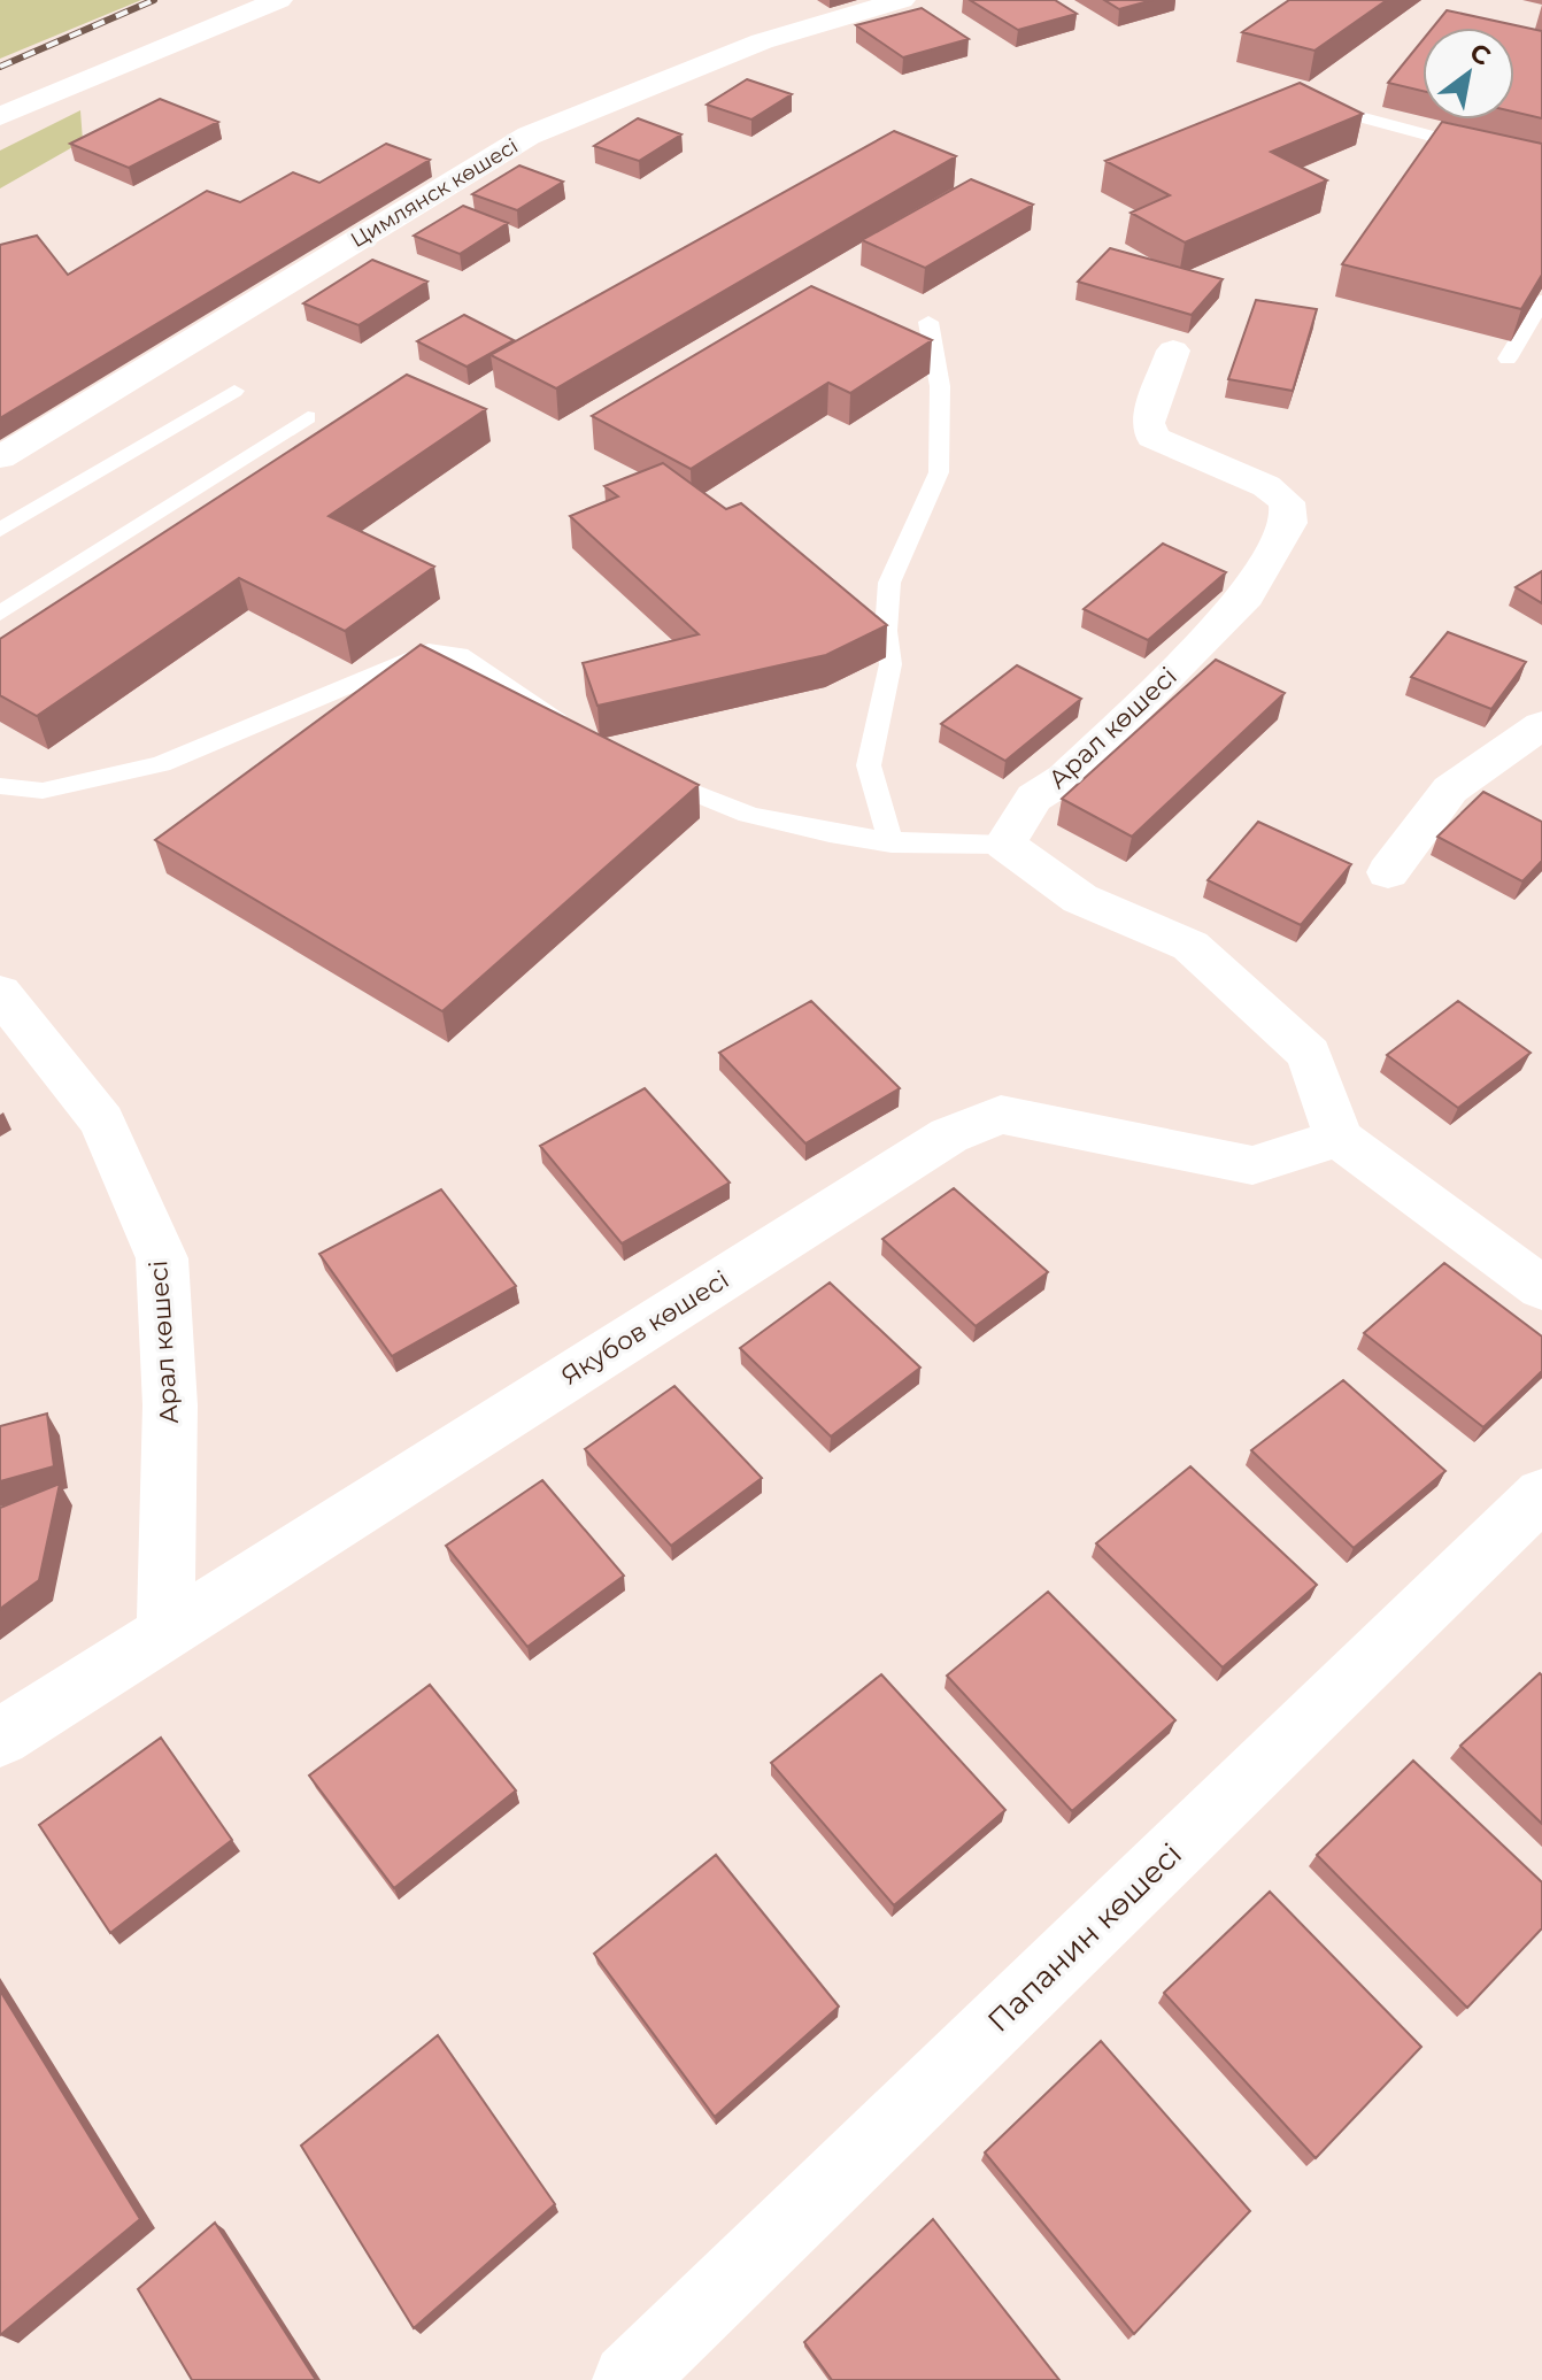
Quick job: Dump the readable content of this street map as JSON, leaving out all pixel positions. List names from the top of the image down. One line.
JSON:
{"streets":{"street":["Цимлянск көшесі","Арал көшесі","Якубов көшесі","Папанин көшесі"]},"crossings":[["Арал көшесі","Якубов көшесі"]],"north":"top right"}
